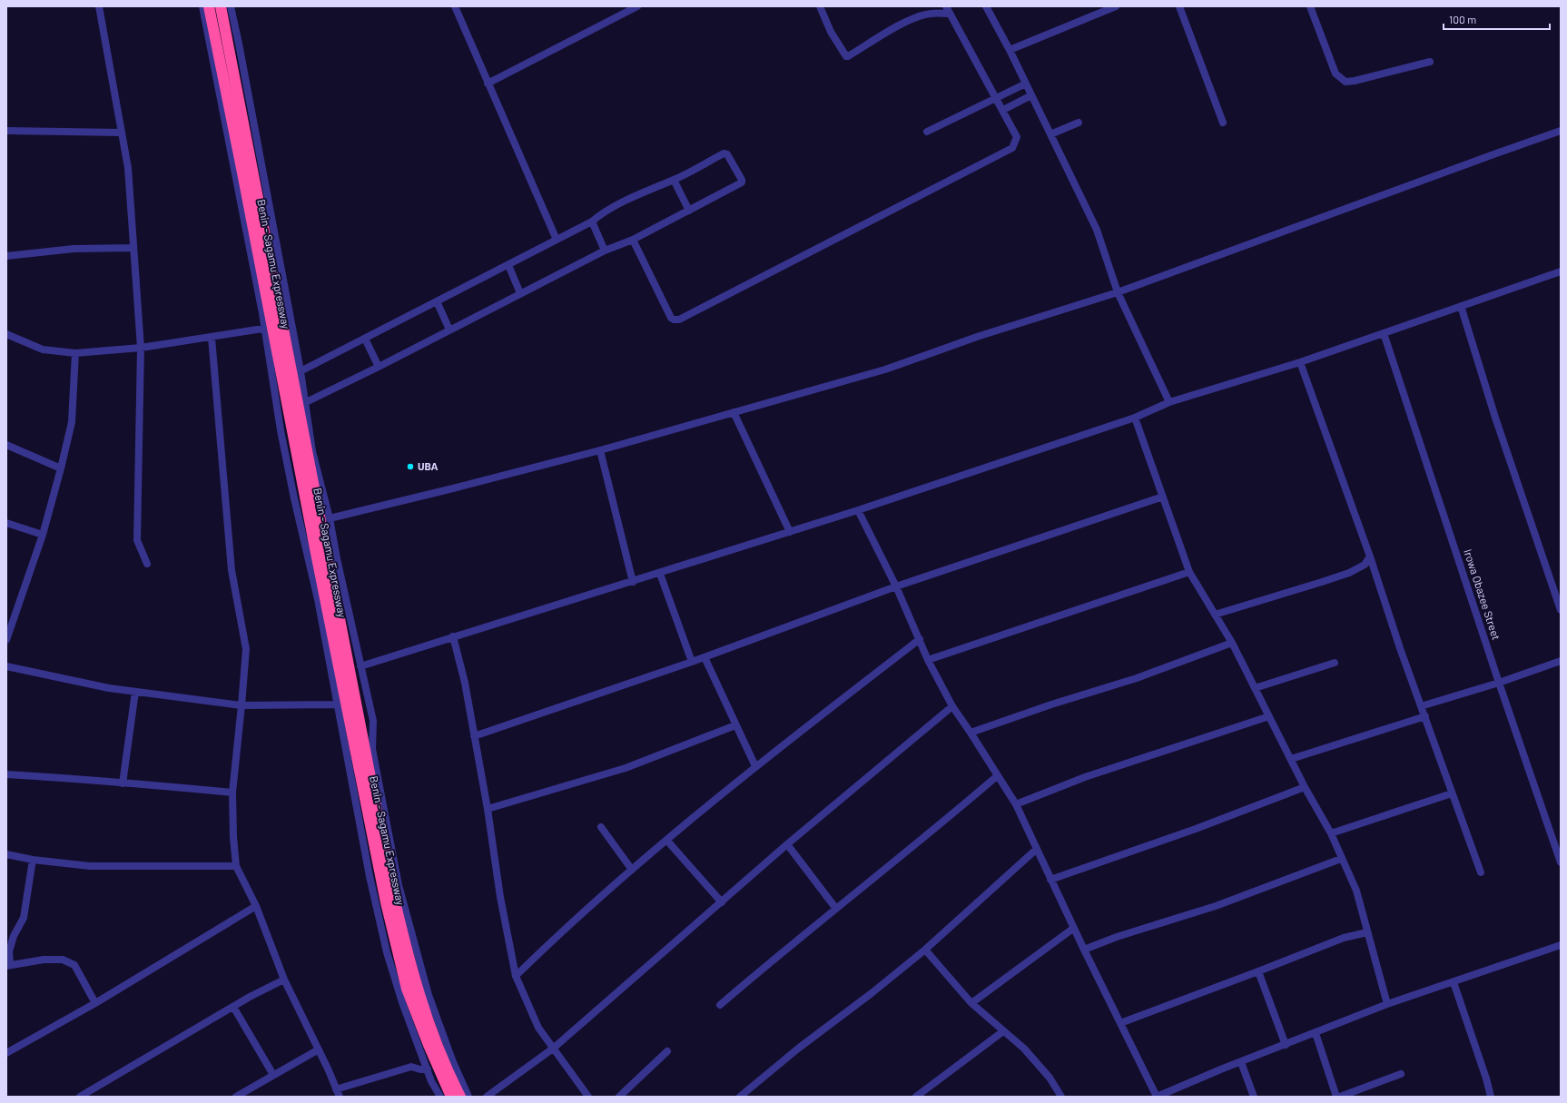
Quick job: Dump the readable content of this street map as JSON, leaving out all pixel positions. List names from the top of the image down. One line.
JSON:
{"streets":{"highway":["Benin - Sagamu Expressway"],"street":["Irowa Obazee Street"]},"places":["UBA"],"scale_bar":"100 m"}
